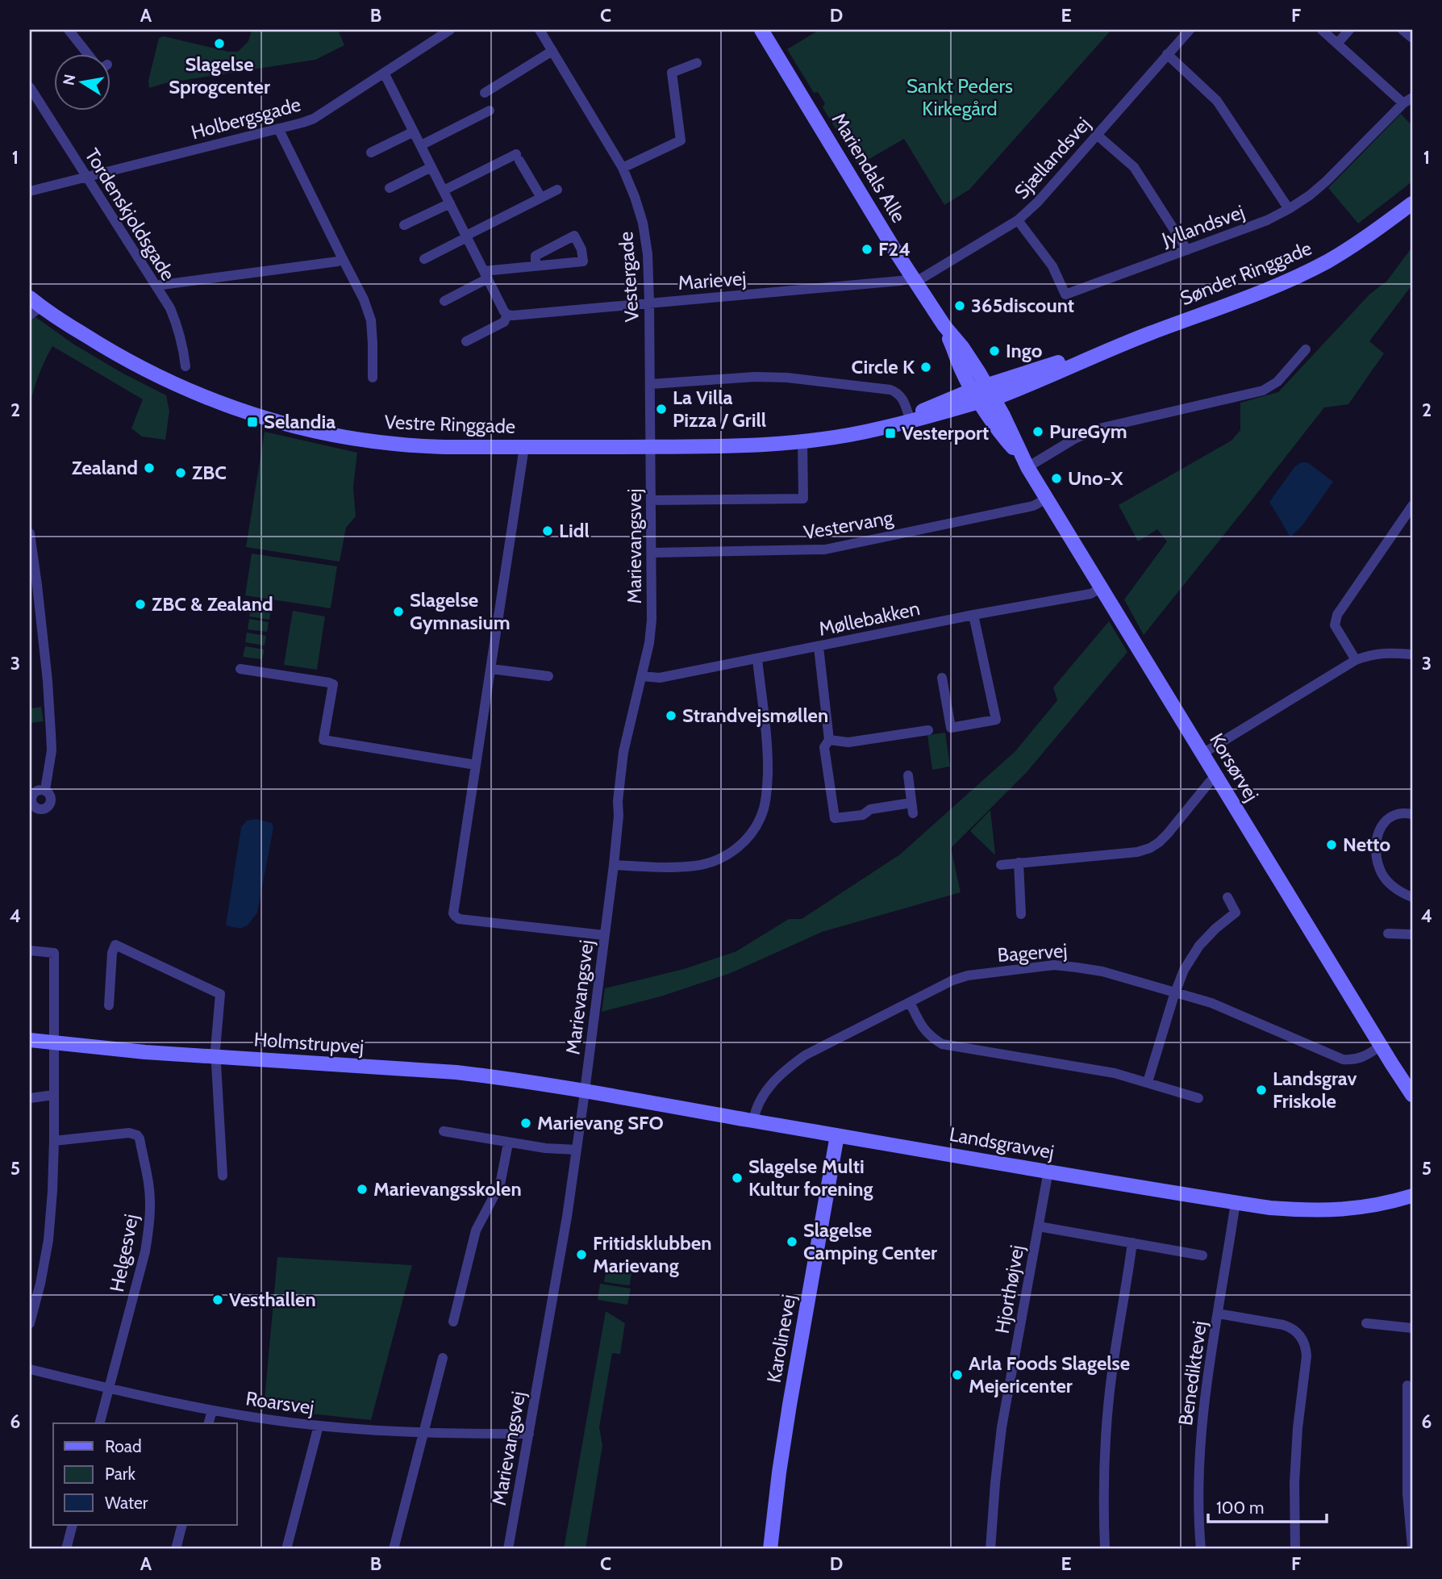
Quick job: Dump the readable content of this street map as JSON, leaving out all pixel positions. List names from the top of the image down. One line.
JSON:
{"streets":{"street":["Holbergsgade","Sjællandsvej","Mariendals Alle","Tordenskjoldsgade","Jyllandsvej","Sønder Ringgade","Vestergade","Marievej","Vestre Ringgade","Vestervang","Marievangsvej","Møllebakken","Korsørvej","Bagervej","Holmstrupvej","Landsgravvej","Helgesvej","Hjorthøjvej","Karolinevej","Benediktevej","Roarsvej"]},"crossings":[["Holbergsgade","Tordenskjoldsgade"],["Sjællandsvej","Mariendals Alle"],["Sjællandsvej","Jyllandsvej"],["Sjællandsvej","Marievej"],["Mariendals Alle","Sønder Ringgade"],["Mariendals Alle","Marievej"],["Mariendals Alle","Vestre Ringgade"],["Mariendals Alle","Korsørvej"],["Sønder Ringgade","Vestre Ringgade"],["Vestergade","Marievej"],["Vestergade","Vestre Ringgade"],["Vestergade","Marievangsvej"],["Vestre Ringgade","Marievangsvej"],["Vestervang","Marievangsvej"],["Vestervang","Korsørvej"],["Marievangsvej","Møllebakken"],["Marievangsvej","Holmstrupvej"],["Marievangsvej","Landsgravvej"],["Marievangsvej","Roarsvej"],["Møllebakken","Korsørvej"],["Korsørvej","Bagervej"],["Bagervej","Landsgravvej"],["Holmstrupvej","Landsgravvej"],["Landsgravvej","Hjorthøjvej"],["Landsgravvej","Karolinevej"],["Landsgravvej","Benediktevej"],["Helgesvej","Roarsvej"]],"parks":["Sankt Peders Kirkegård"],"places":{"other":["Slagelse Sprogcenter","F24","365discount","Ingo","Circle K","La Villa Pizza / Grill","PureGym","Zealand","ZBC","Uno-X","Lidl","ZBC & Zealand","Slagelse Gymnasium","Strandvejsmøllen","Netto","Landsgrav Friskole","Marievang SFO","Slagelse Multi Kultur forening","Marievangsskolen","Slagelse Camping Center","Fritidsklubben Marievang","Vesthallen","Arla Foods Slagelse Mejericenter"],"transit":["Selandia","Vesterport"]},"legend":["Road","Park","Water"],"scale_bar":"100 m","north":"left","grid":{"columns":["A","B","C","D","E","F"],"rows":["1","2","3","4","5","6"]}}
